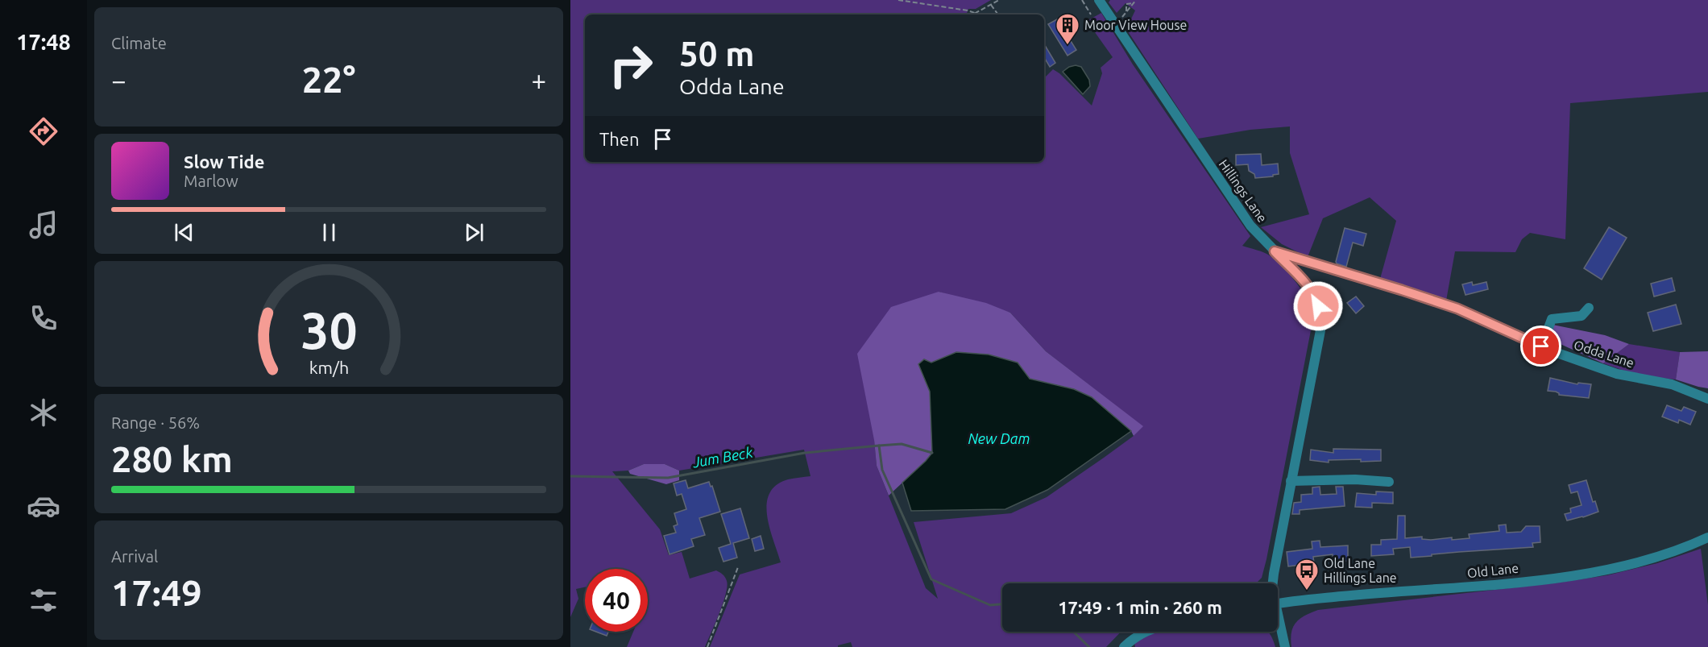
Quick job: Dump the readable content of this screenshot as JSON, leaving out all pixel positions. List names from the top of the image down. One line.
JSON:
{"streets":{"street":["Hillings Lane","Odda Lane","Old Lane"]},"crossings":[["Hillings Lane","Odda Lane"]],"water":["New Dam","Jum Beck"],"places":{"building":["Moor View House"],"bus stop":["Old Lane Hillings Lane"]},"page":{"tabs":"17:48","tile":["Climate",["Range · 56%","280 km"],["Arrival","17:49"]],"turn":["50 m","Odda Lane"],"heat":["−","22°","+"],"then":"Then","song":["Slow Tide","Marlow"],"limit":"40","trip":"17:49 · 1 min · 260 m","gauge":["30","km/h"]}}
